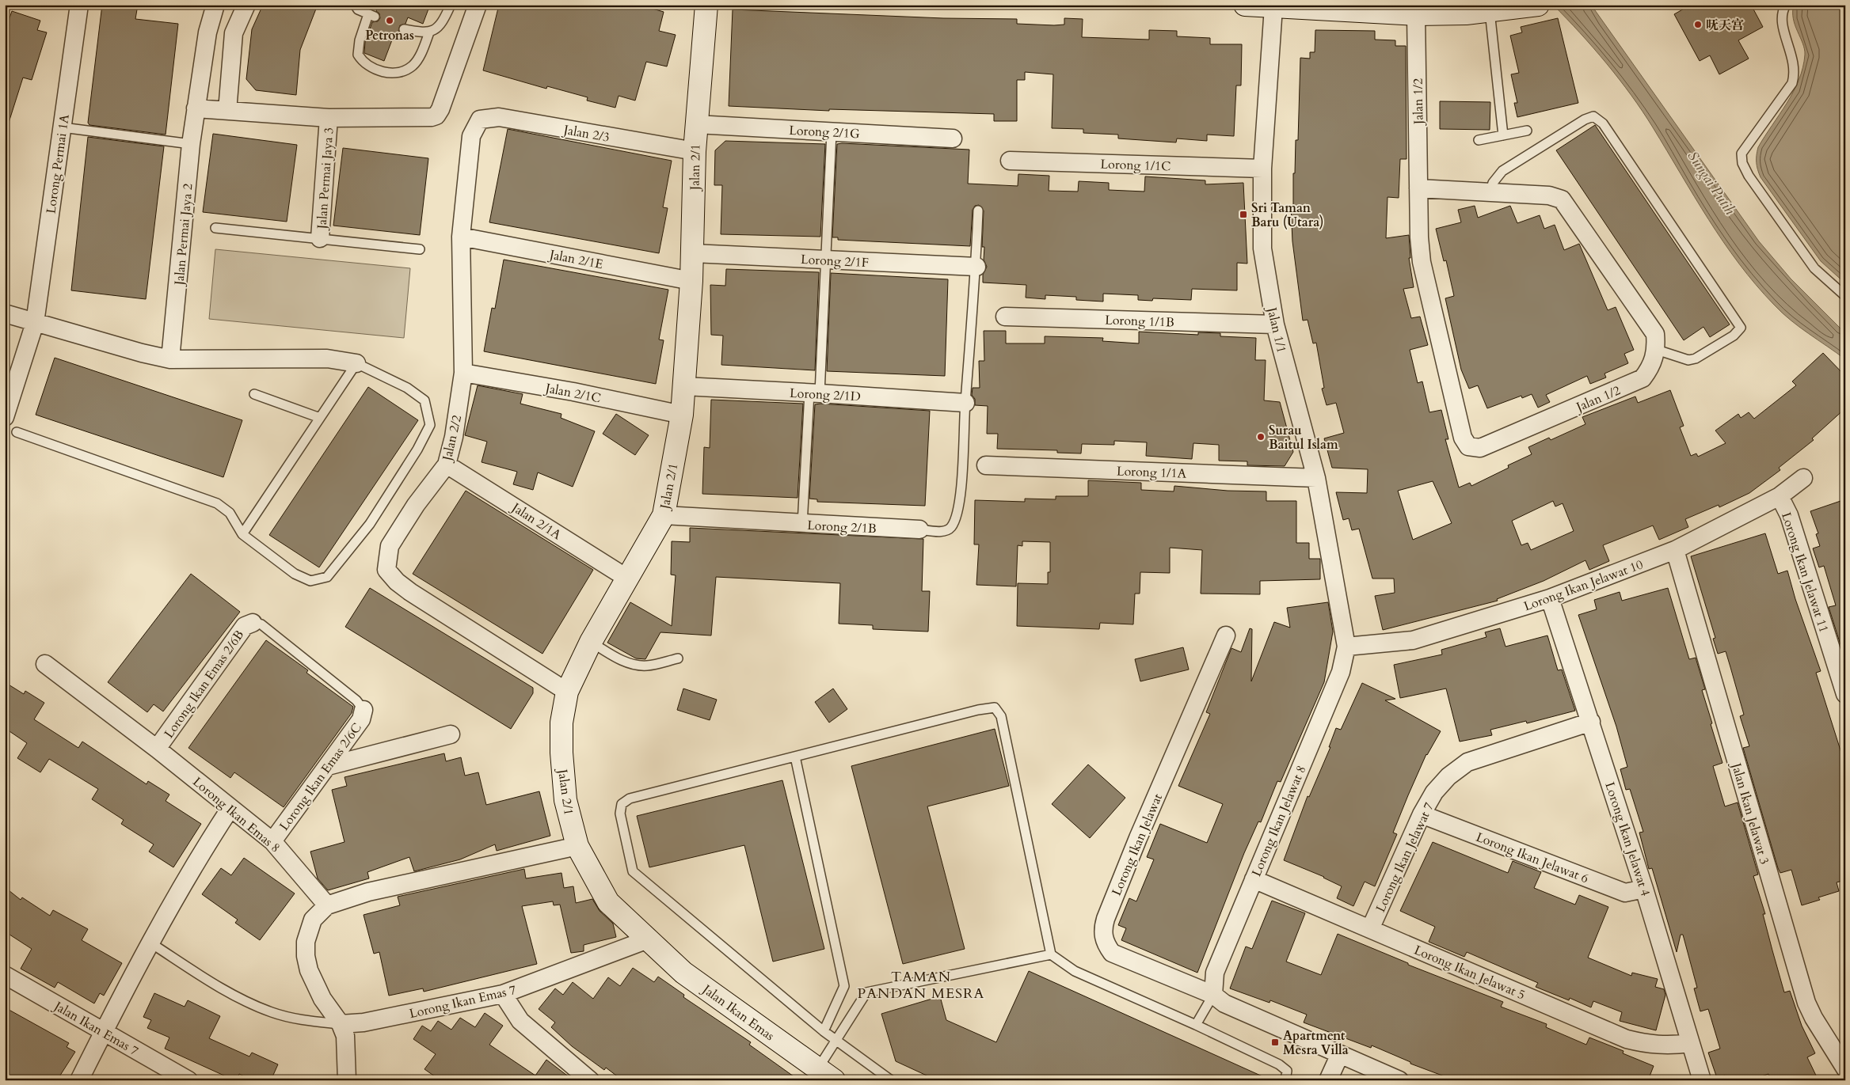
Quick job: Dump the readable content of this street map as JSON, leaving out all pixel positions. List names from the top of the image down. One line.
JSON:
{"streets":{"street":["Jalan 1/2","Lorong 2/1G","Jalan 2/3","Lorong Permai 1A","Lorong 1/1C","Jalan 2/1","Jalan Permai Jaya 3","Jalan Permai Jaya 2","Jalan 2/1E","Lorong 2/1F","Lorong 1/1B","Jalan 1/1","Jalan 2/1C","Lorong 2/1D","Jalan 2/2","Lorong 1/1A","Jalan 2/1A","Lorong 2/1B","Lorong Ikan Jelawat 11","Lorong Ikan Jelawat 10","Lorong Ikan Emas 2/6B","Lorong Ikan Emas 2/6C","Jalan Ikan Jelawat 3","Lorong Ikan Emas 8","Lorong Ikan Jelawat 8","Lorong Ikan Jelawat 4","Lorong Ikan Jelawat","Lorong Ikan Jelawat 7","Lorong Ikan Jelawat 6","Lorong Ikan Jelawat 5","Lorong Ikan Emas 7","Jalan Ikan Emas","Jalan Ikan Emas 7"]},"crossings":[["Lorong 2/1G","Jalan 2/1"],["Jalan 2/3","Jalan 2/1"],["Jalan 2/3","Jalan 2/2"],["Lorong 1/1C","Jalan 1/1"],["Jalan 2/1","Jalan 2/1E"],["Jalan 2/1","Lorong 2/1F"],["Jalan 2/1","Jalan 2/1C"],["Jalan 2/1","Lorong 2/1D"],["Jalan 2/1","Jalan 2/2"],["Jalan 2/1","Jalan 2/1A"],["Jalan 2/1","Lorong 2/1B"],["Jalan 2/1","Lorong Ikan Emas 7"],["Jalan 2/1","Jalan Ikan Emas"],["Jalan 2/1E","Jalan 2/2"],["Lorong 2/1F","Lorong 2/1B"],["Lorong 1/1B","Jalan 1/1"],["Jalan 1/1","Lorong 1/1A"],["Jalan 1/1","Lorong Ikan Jelawat 10"],["Jalan 1/1","Lorong Ikan Jelawat 8"],["Jalan 2/1C","Jalan 2/2"],["Lorong 2/1D","Lorong 2/1B"],["Jalan 2/2","Jalan 2/1A"],["Lorong Ikan Jelawat 11","Lorong Ikan Jelawat 10"],["Lorong Ikan Jelawat 10","Jalan Ikan Jelawat 3"],["Lorong Ikan Jelawat 10","Lorong Ikan Jelawat 8"],["Lorong Ikan Jelawat 10","Lorong Ikan Jelawat 4"],["Lorong Ikan Emas 2/6B","Lorong Ikan Emas 8"],["Lorong Ikan Emas 2/6C","Lorong Ikan Emas 8"],["Lorong Ikan Jelawat 8","Lorong Ikan Jelawat"],["Lorong Ikan Jelawat 8","Lorong Ikan Jelawat 5"],["Lorong Ikan Jelawat 4","Lorong Ikan Jelawat 7"],["Lorong Ikan Jelawat 4","Lorong Ikan Jelawat 6"],["Lorong Ikan Jelawat 4","Lorong Ikan Jelawat 5"],["Lorong Ikan Jelawat 7","Lorong Ikan Jelawat 6"],["Lorong Ikan Jelawat 7","Lorong Ikan Jelawat 5"],["Lorong Ikan Emas 7","Jalan Ikan Emas"]],"districts":["TAMAN PANDAN MESRA"],"water":["Sungai Putih"],"places":{"other":["Petronas","呒天宫","Surau Baitul Islam"],"transit":["Sri Taman Baru (Utara)","Apartment Mesra Villa"]}}
